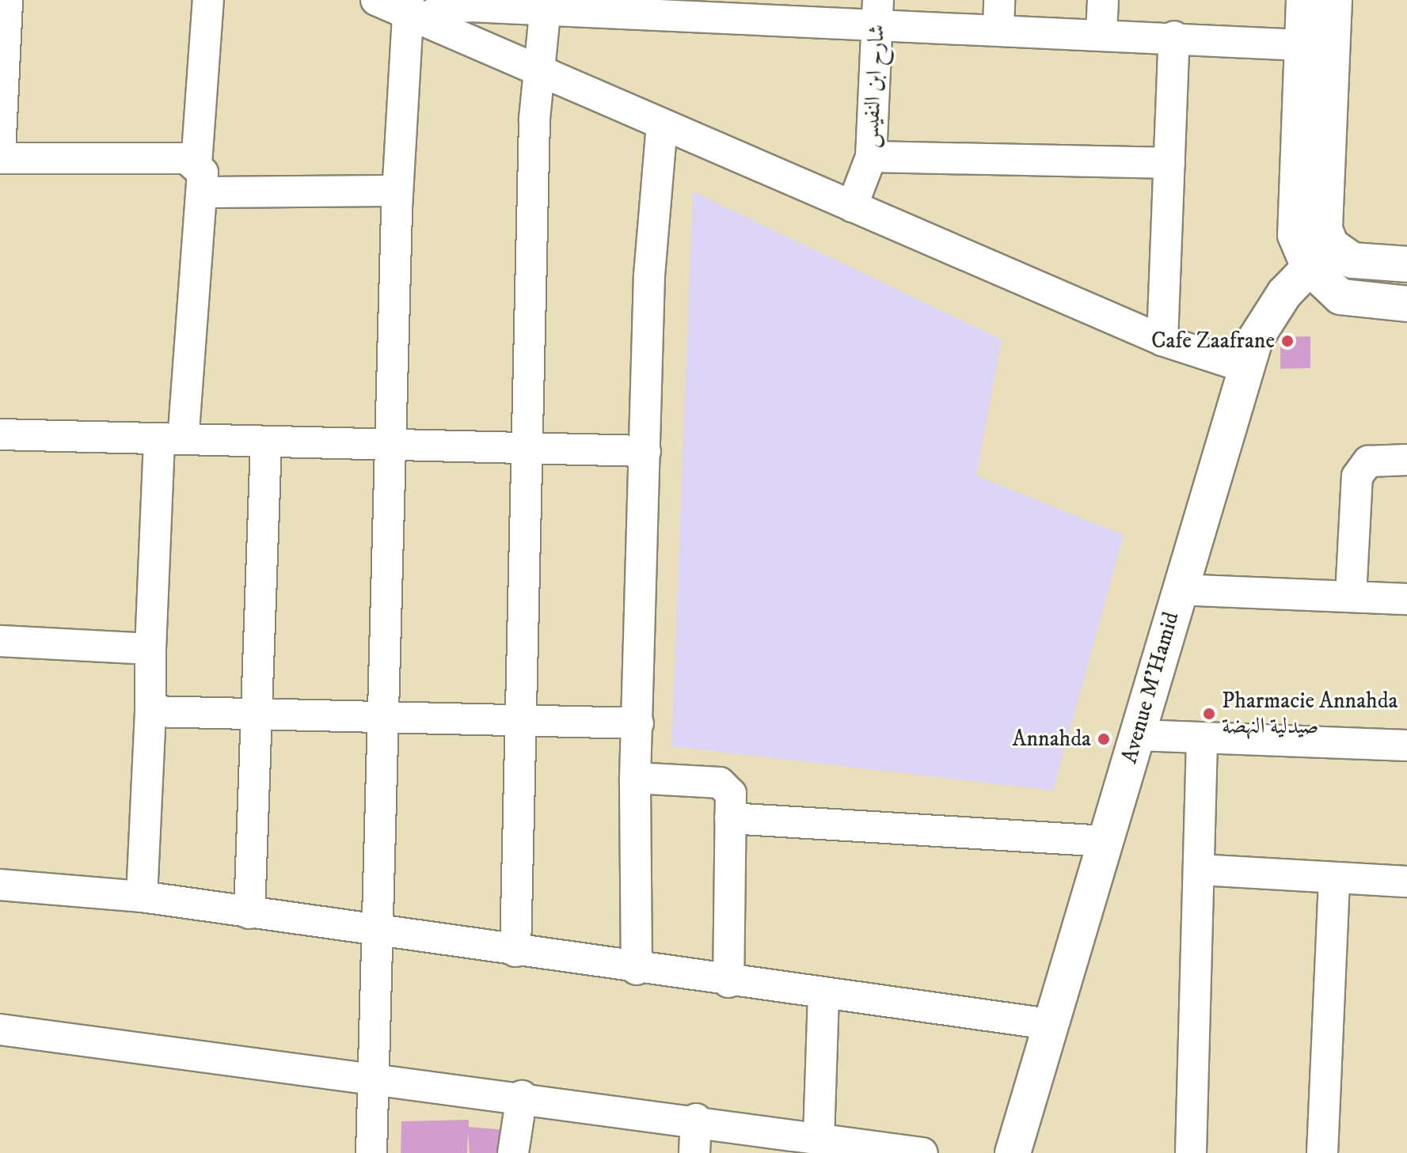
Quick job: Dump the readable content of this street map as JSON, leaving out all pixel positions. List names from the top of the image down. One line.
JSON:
{"streets":{"street":["شارح ابن النفيس","Avenue M'Hamid"]},"places":["Cafe Zaafrane","Pharmacie Annahda صيدلية النهضة","Annahda"]}
